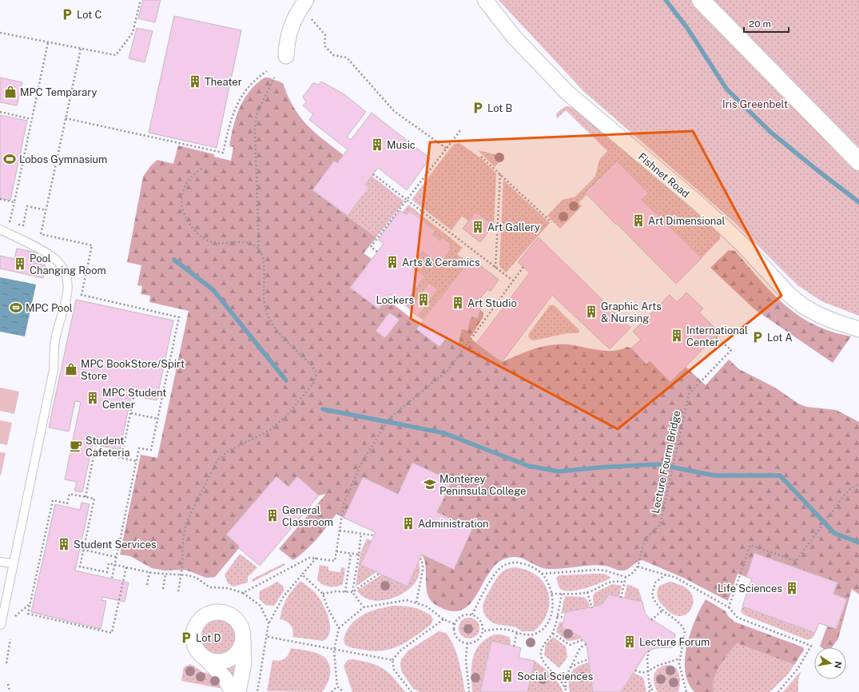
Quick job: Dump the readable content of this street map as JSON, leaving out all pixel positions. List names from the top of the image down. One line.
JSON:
{"streets":{"street":["Fishnet Road"],"path":["Lecture Fourm Bridge"]},"parks":["Iris Greenbelt"],"places":{"parking":["Lot C","Lot B","Lot A","Lot D"],"building":["Theater","Music","Art Dimensional","Art Gallery","Arts & Ceramics","Pool Changing Room","Lockers","Art Studio","Graphic Arts & Nursing","International Center","MPC Student Center","General Classroom","Administration","Student Services","Life Sciences","Lecture Forum","Social Sciences"],"shop":["MPC Temparary","MPC BookStore/Spirt Store"],"sports":["Lobos Gymnasium","MPC Pool"],"cafe":["Student Cafeteria"],"school or university":["Monterey Peninsula College"]},"scale_bar":"20 m","north":"right"}
